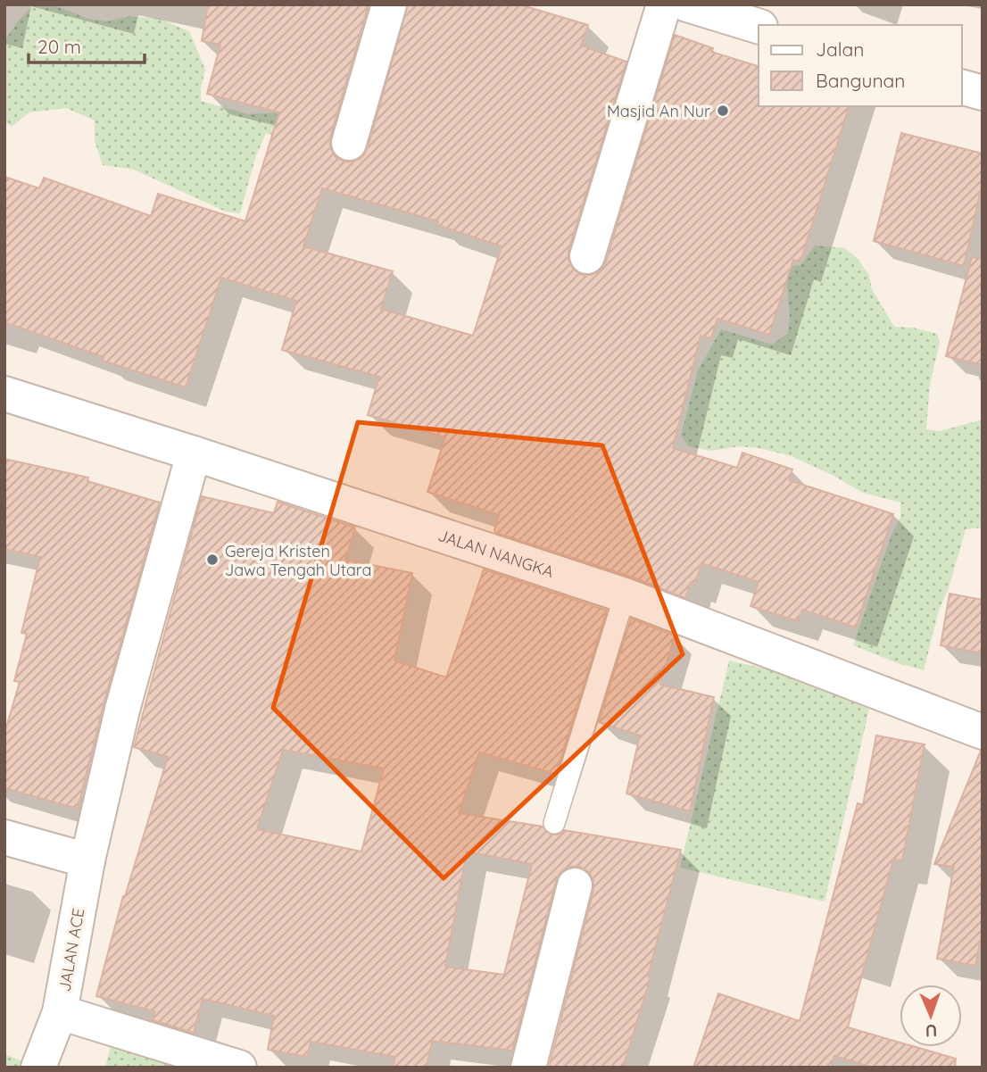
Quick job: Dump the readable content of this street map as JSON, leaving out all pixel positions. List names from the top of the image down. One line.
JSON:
{"streets":{"street":["JALAN NANGKA","JALAN ACE"]},"crossings":[["JALAN NANGKA","JALAN ACE"]],"places":["Masjid An Nur","Gereja Kristen Jawa Tengah Utara"],"legend":["Jalan","Bangunan"],"scale_bar":"20 m","north":"bottom"}
